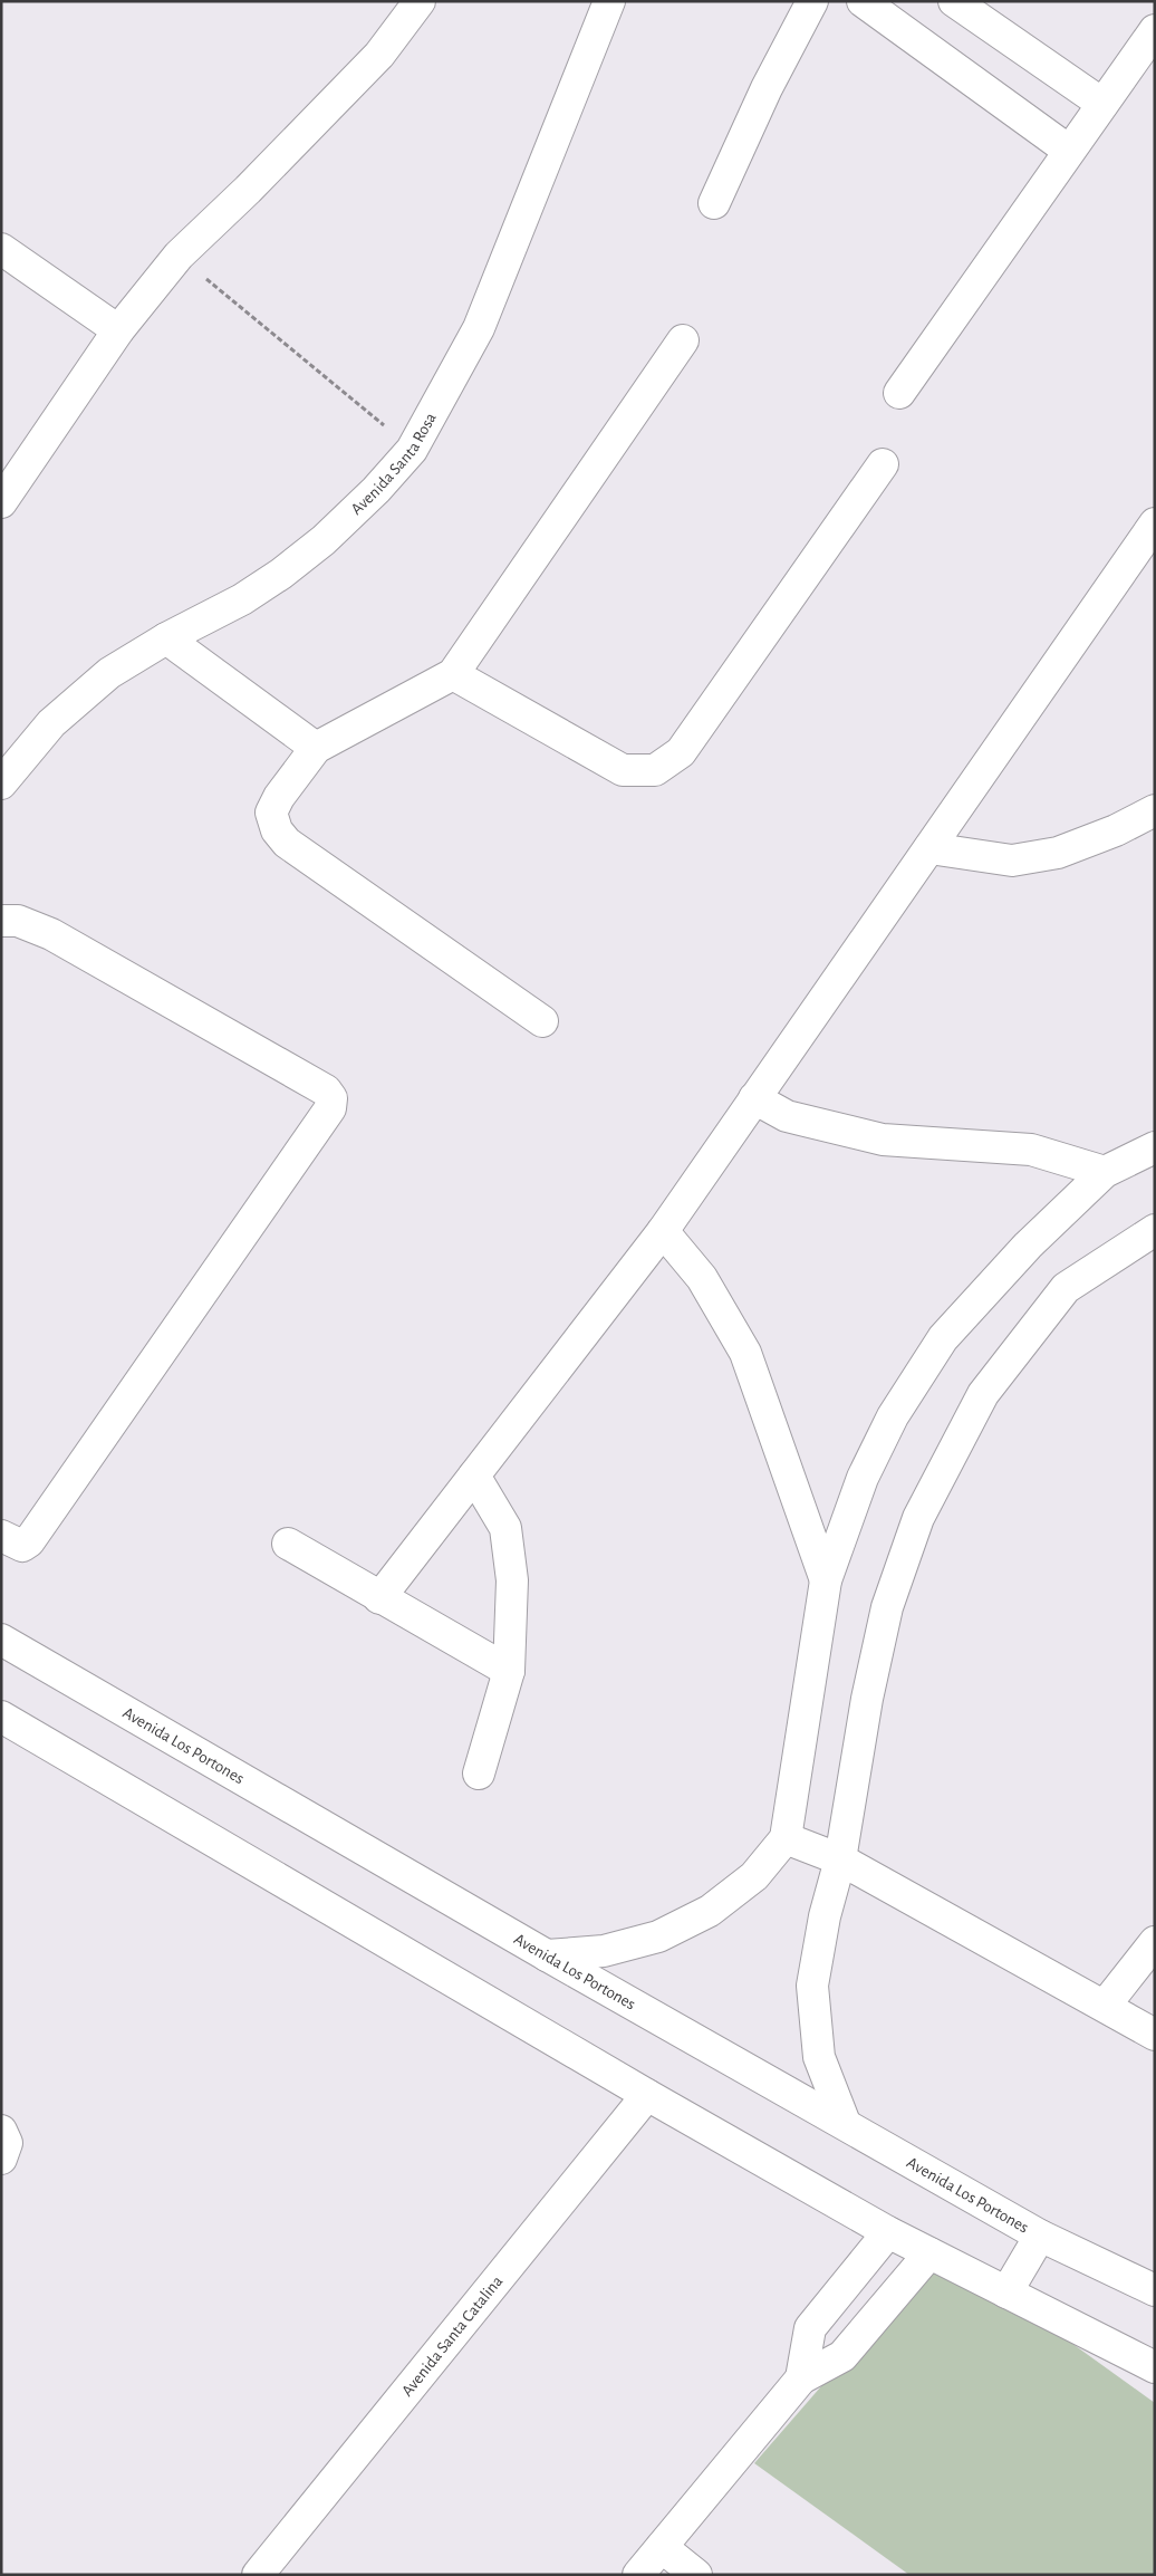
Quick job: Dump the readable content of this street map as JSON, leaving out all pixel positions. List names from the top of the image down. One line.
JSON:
{"streets":{"street":["Avenida Santa Rosa","Avenida Los Portones","Avenida Santa Catalina"]}}
